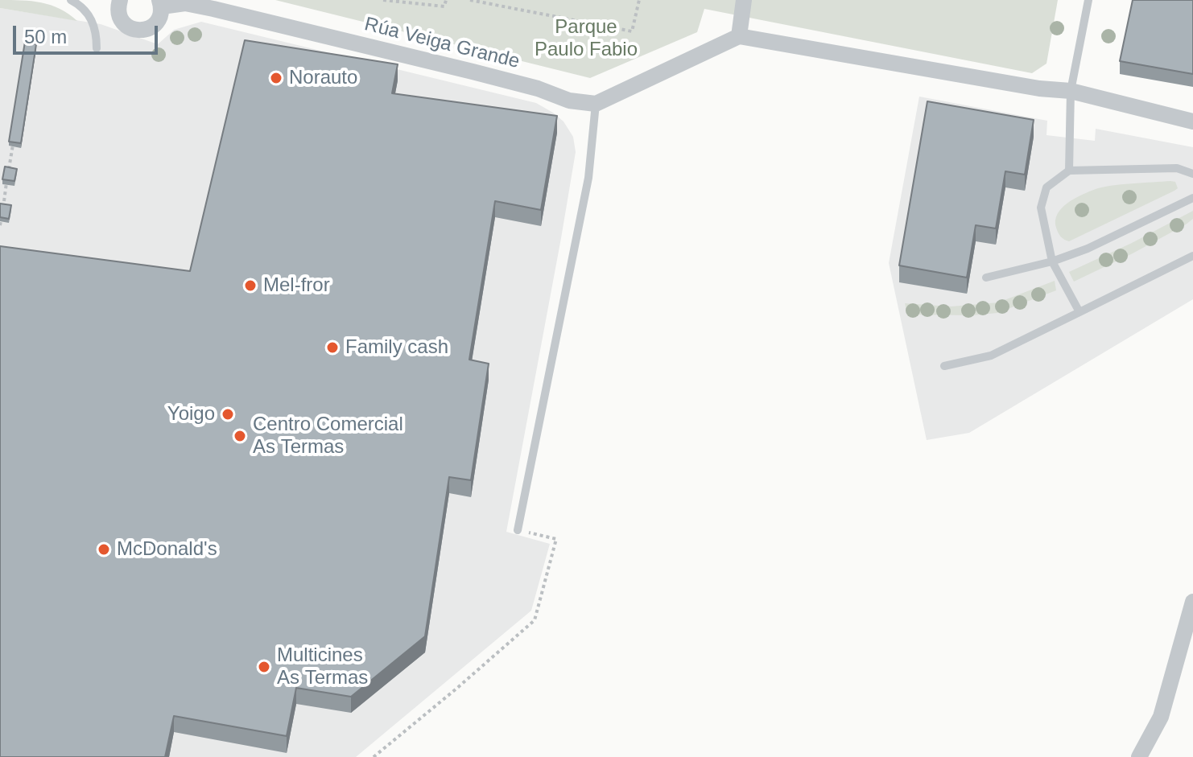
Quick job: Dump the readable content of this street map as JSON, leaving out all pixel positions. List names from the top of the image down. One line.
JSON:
{"streets":{"street":["Rúa Veiga Grande"]},"parks":["Parque Paulo Fabio"],"places":["Norauto","Mel-fror","Family cash","Yoigo","Centro Comercial As Termas","McDonald's","Multicines As Termas"],"scale_bar":"50 m"}
